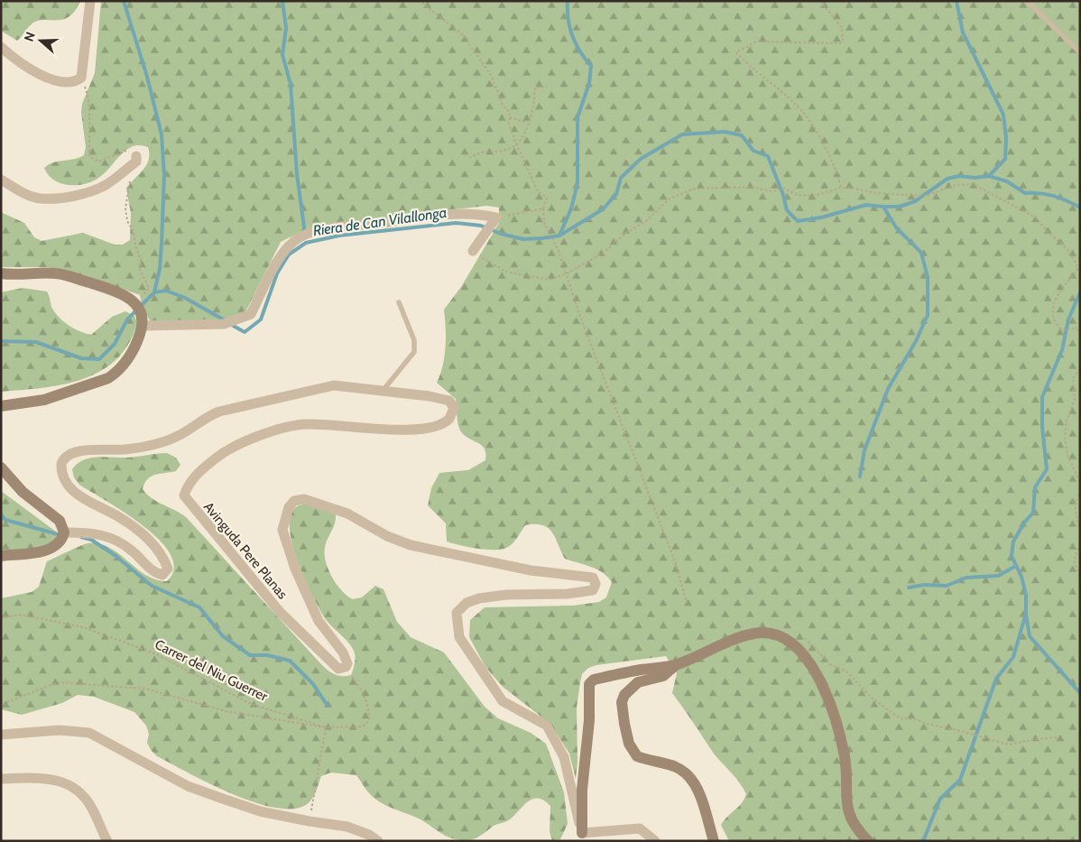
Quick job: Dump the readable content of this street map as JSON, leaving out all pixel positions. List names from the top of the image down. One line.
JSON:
{"streets":{"street":["Avinguda Pere Planas"],"path":["Carrer del Niu Guerrer"]},"water":["Riera de Can Vilallonga"],"north":"left"}
